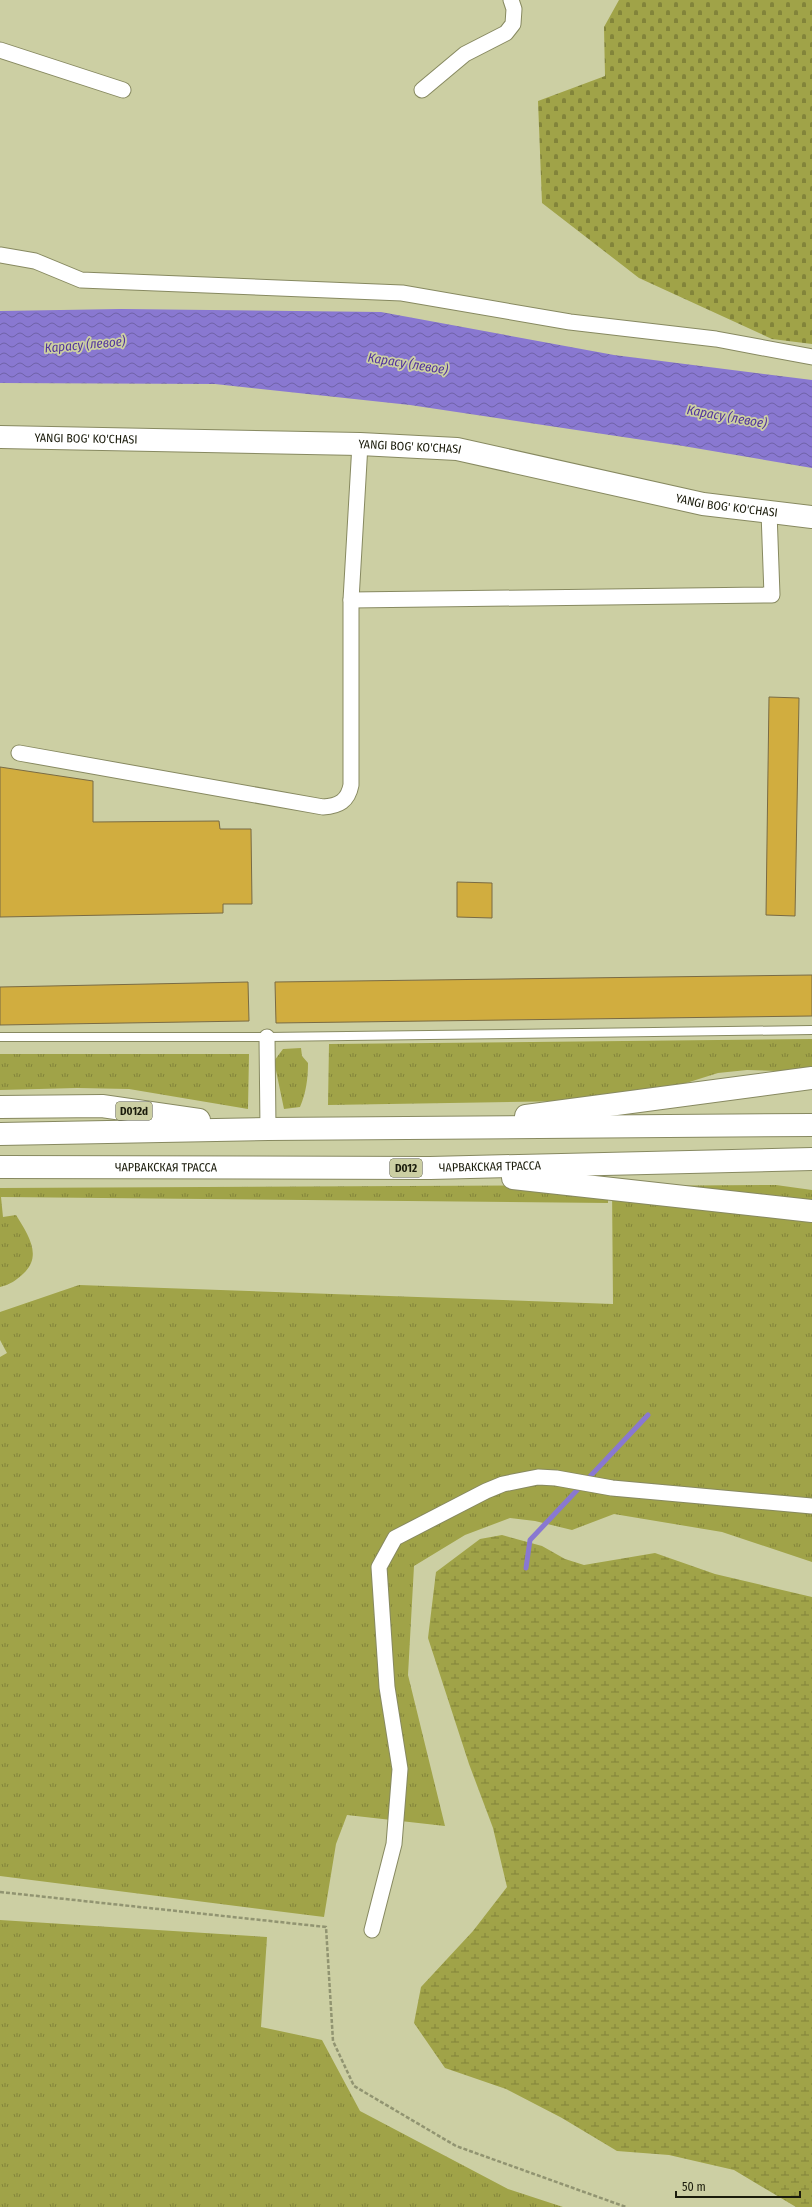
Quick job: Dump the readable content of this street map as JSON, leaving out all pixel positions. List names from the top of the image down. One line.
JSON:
{"streets":{"main road":["YANGI BOG' KO'CHASI","D012d","ЧАРВАКСКАЯ ТРАССА","D012"]},"water":["Карасу (левое)"],"scale_bar":"50 m"}
